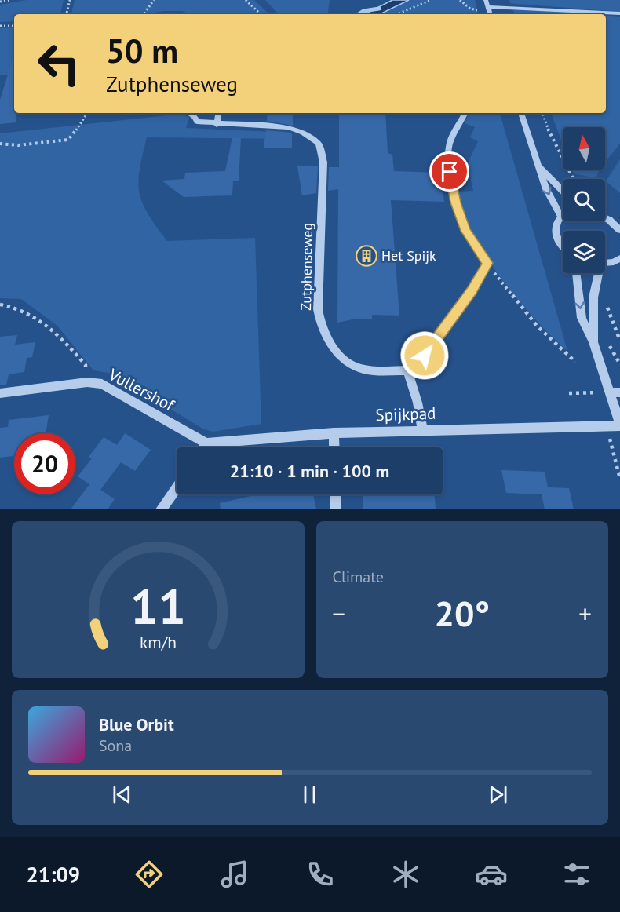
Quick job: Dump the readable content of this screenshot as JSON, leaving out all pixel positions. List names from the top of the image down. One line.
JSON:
{"streets":{"street":["Zutphenseweg","Vullershof","Spijkpad"]},"crossings":[["Vullershof","Spijkpad"]],"places":{"building":["Het Spijk"]},"north":"top","page":{"turn":["50 m","Zutphenseweg"],"limit":"20","trip":"21:10 · 1 min · 100 m","tile":"Climate","heat":["−","20°","+"],"song":["Blue Orbit","Sona"],"tabs":"21:09","gauge":["11","km/h"]}}
